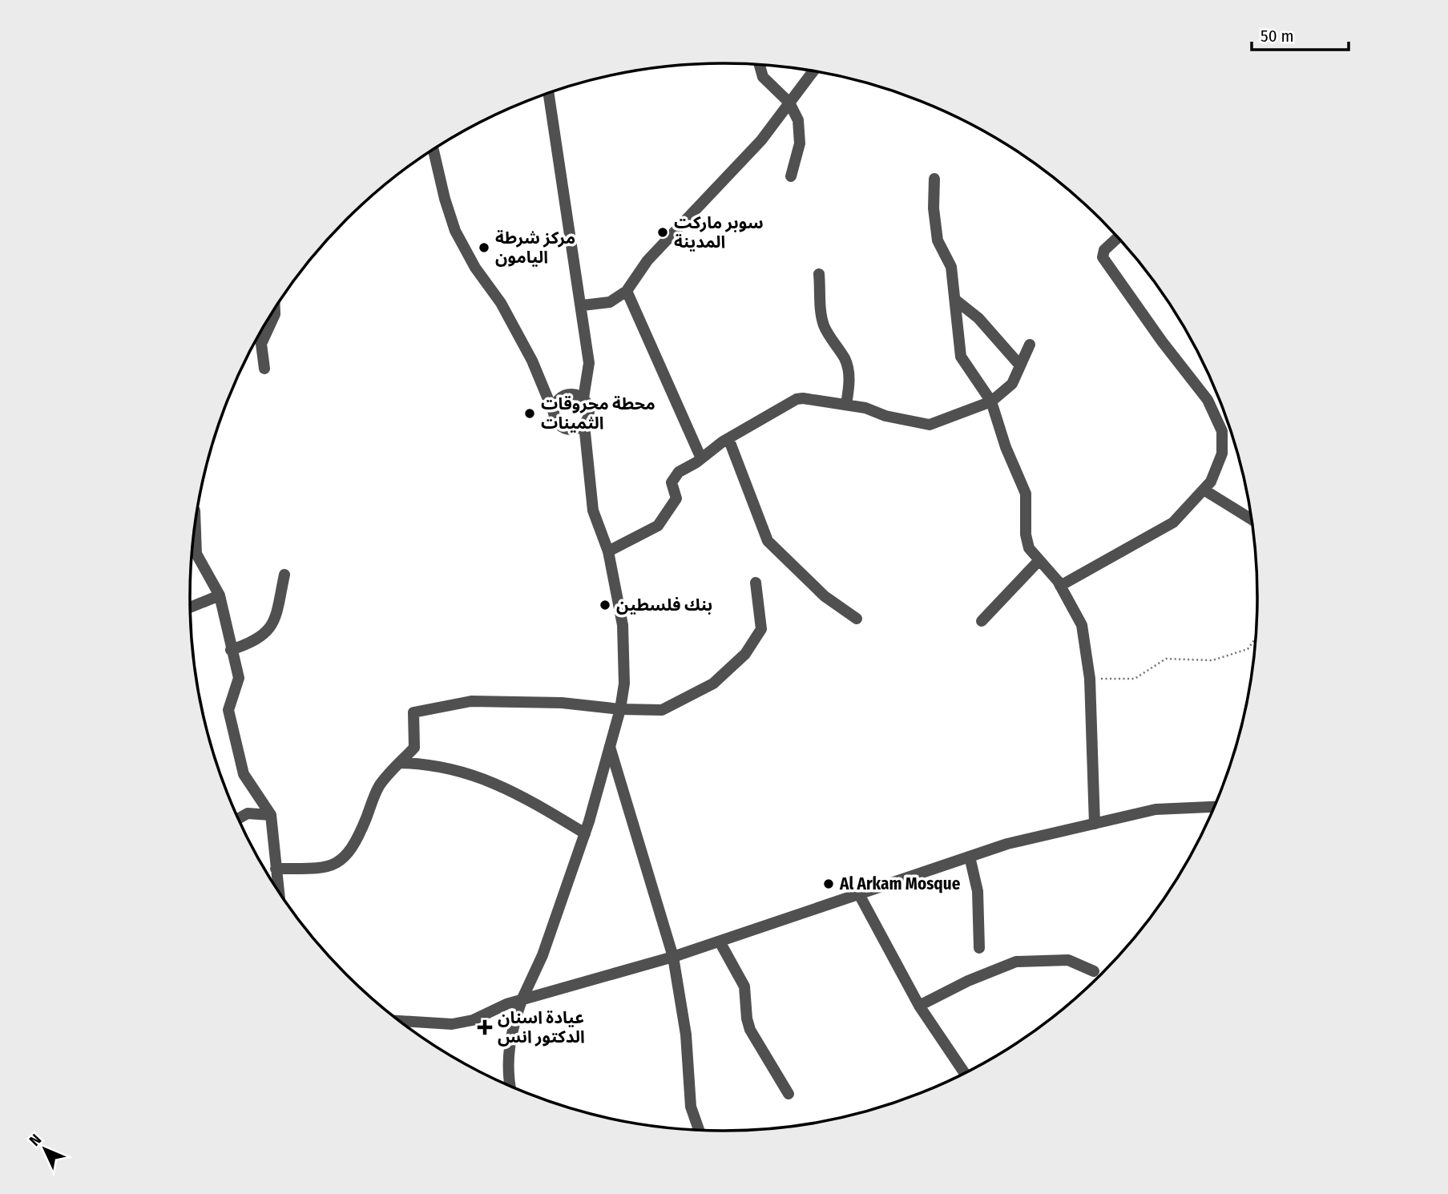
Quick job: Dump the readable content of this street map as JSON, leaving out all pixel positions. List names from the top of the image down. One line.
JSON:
{"places":{"other":["سوبر ماركت المدينة","مركز شرطة اليامون","محطة محروقات الثمينات","بنك فلسطين","Al Arkam Mosque"],"health":["عيادة اسنان الدكتور انس"]},"scale_bar":"50 m","north":"top left"}
